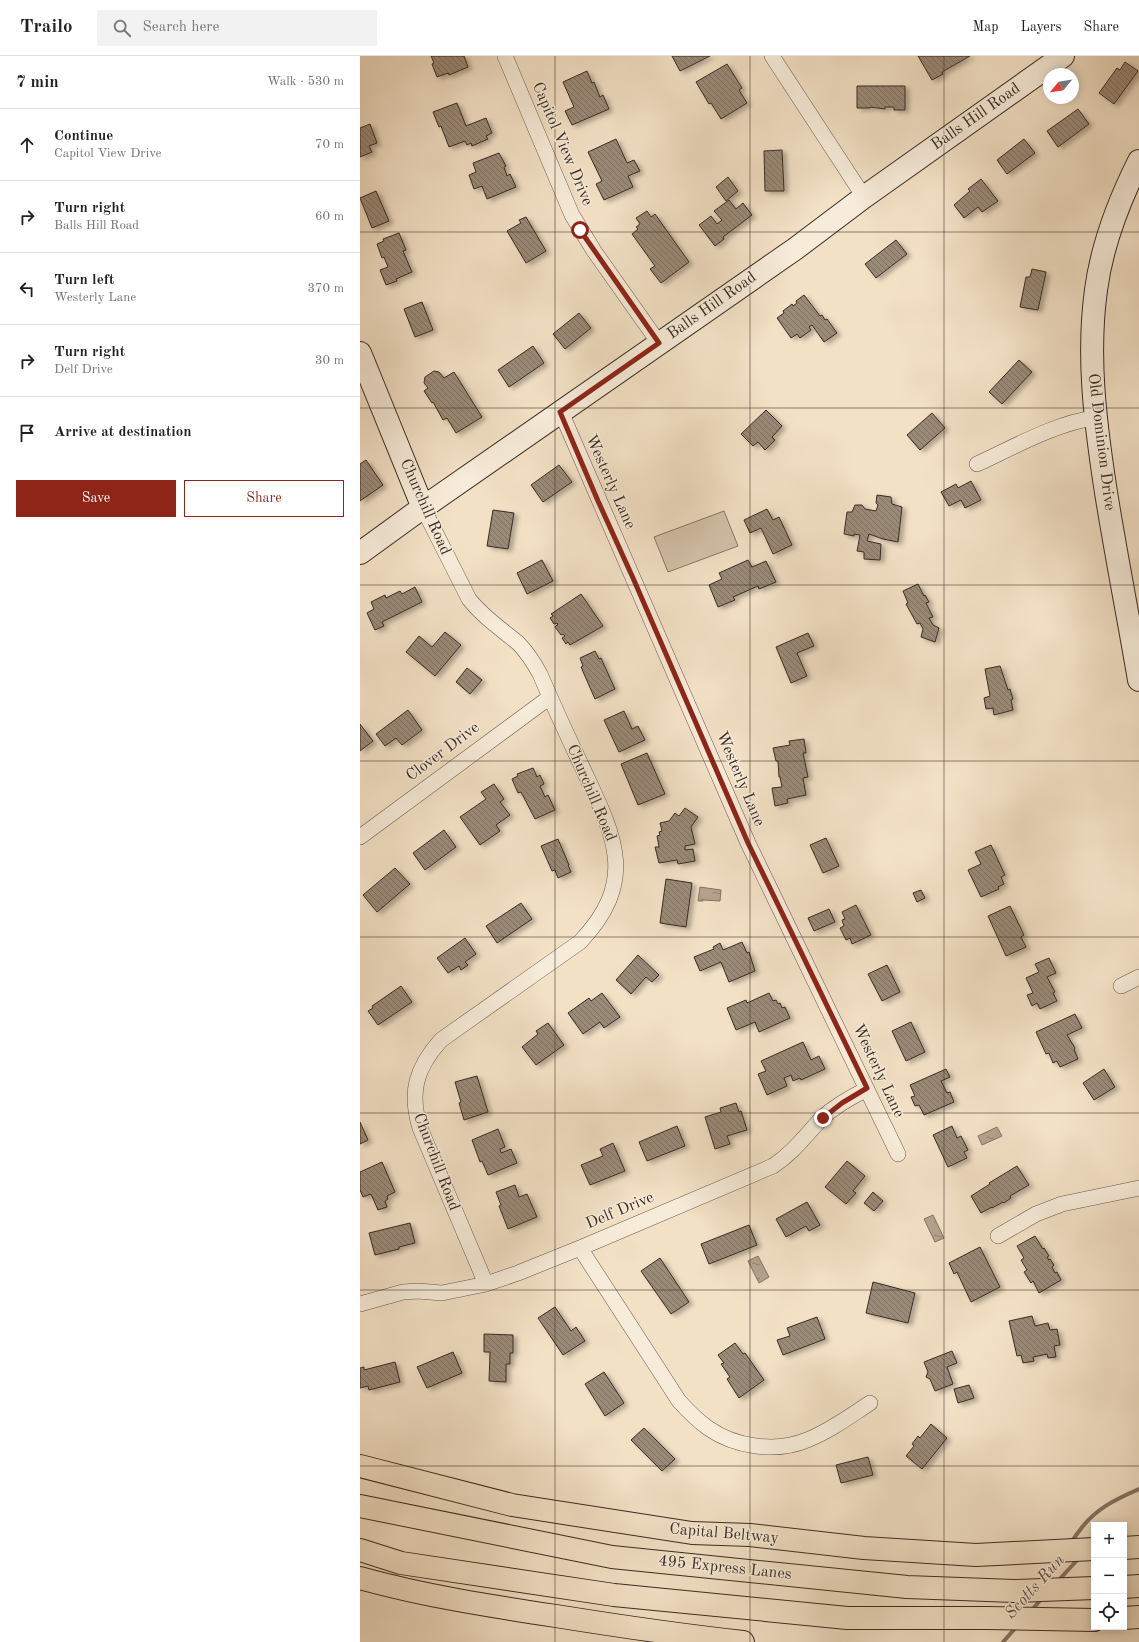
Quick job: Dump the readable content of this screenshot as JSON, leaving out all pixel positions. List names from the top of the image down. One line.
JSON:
{"streets":{"highway":["Capital Beltway","495 Express Lanes"],"street":["Balls Hill Road","Capitol View Drive","Old Dominion Drive","Westerly Lane","Churchill Road","Clover Drive","Delf Drive"]},"crossings":[["Balls Hill Road","Capitol View Drive"],["Balls Hill Road","Westerly Lane"],["Balls Hill Road","Churchill Road"],["Westerly Lane","Delf Drive"],["Churchill Road","Clover Drive"],["Churchill Road","Delf Drive"]],"water":["Scotts Run"],"north":"bottom left","page":{"header":"Trailo","search":"Search here","nav":["Map","Layers","Share"],"heading":["7 min","Walk · 530 m"],"list":[["Continue","Capitol View Drive","70 m"],["Turn right","Balls Hill Road","60 m"],["Turn left","Westerly Lane","370 m"],["Turn right","Delf Drive","30 m"],"Arrive at destination"],"buttons":["Save","Share"],"map_buttons":["+","−"]}}
